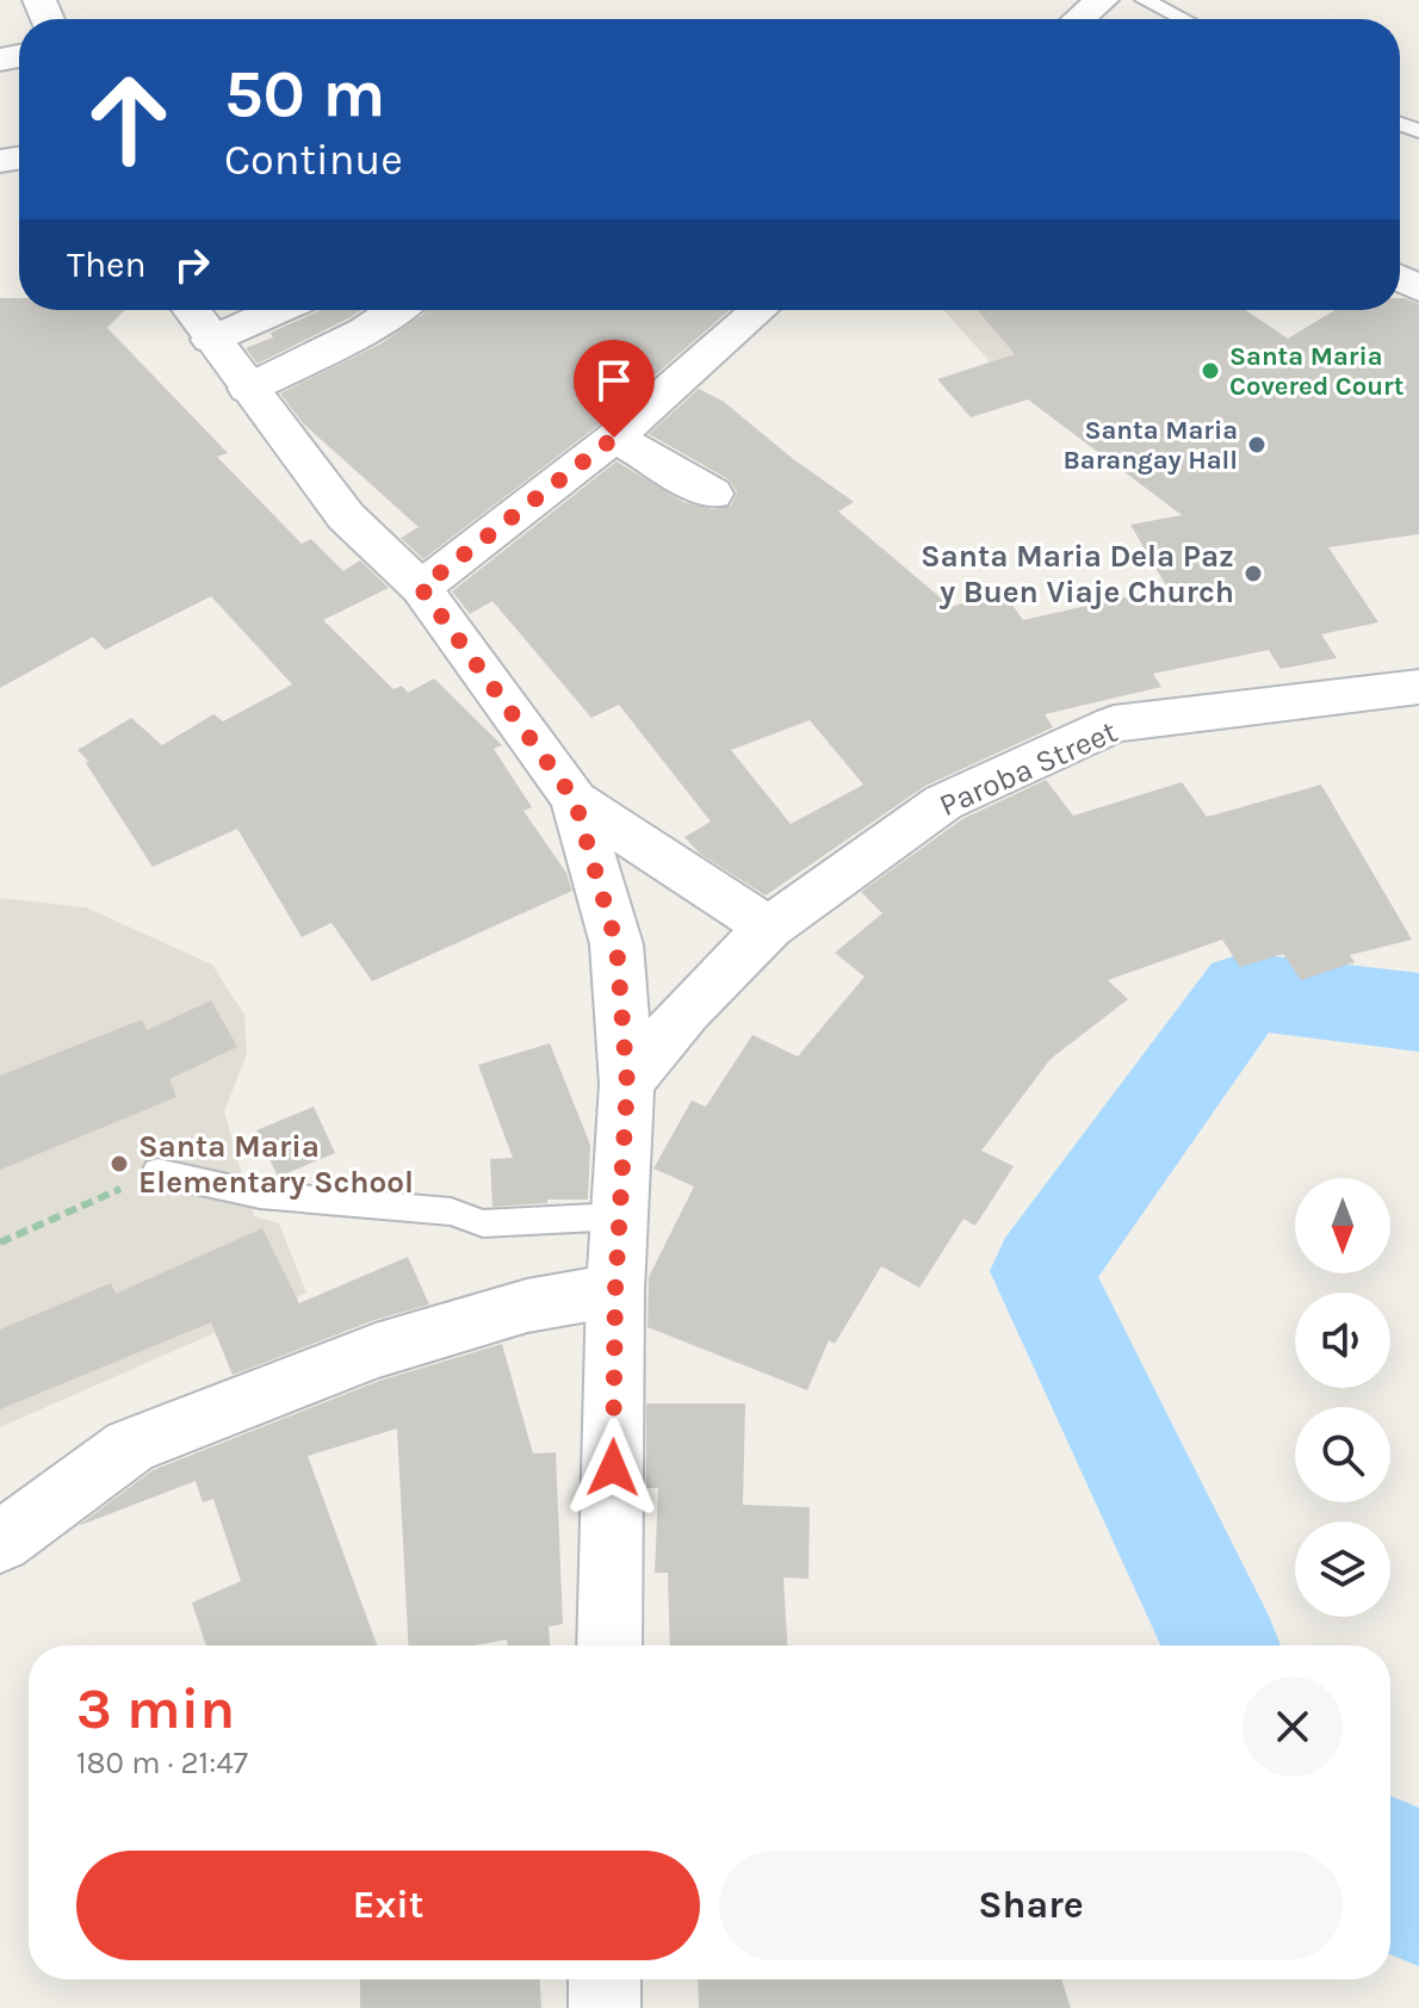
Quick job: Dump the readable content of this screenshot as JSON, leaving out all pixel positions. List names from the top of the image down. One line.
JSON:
{"streets":{"street":["Paroba Street"]},"places":["Santa Maria Covered Court","Santa Maria Barangay Hall","Santa Maria Dela Paz y Buen Viaje Church","Santa Maria Elementary School"],"north":"bottom","page":{"turn":["50 m","Continue"],"then":"Then","heading":["3 min","180 m · 21:47"],"buttons":["Exit","Share"]}}
